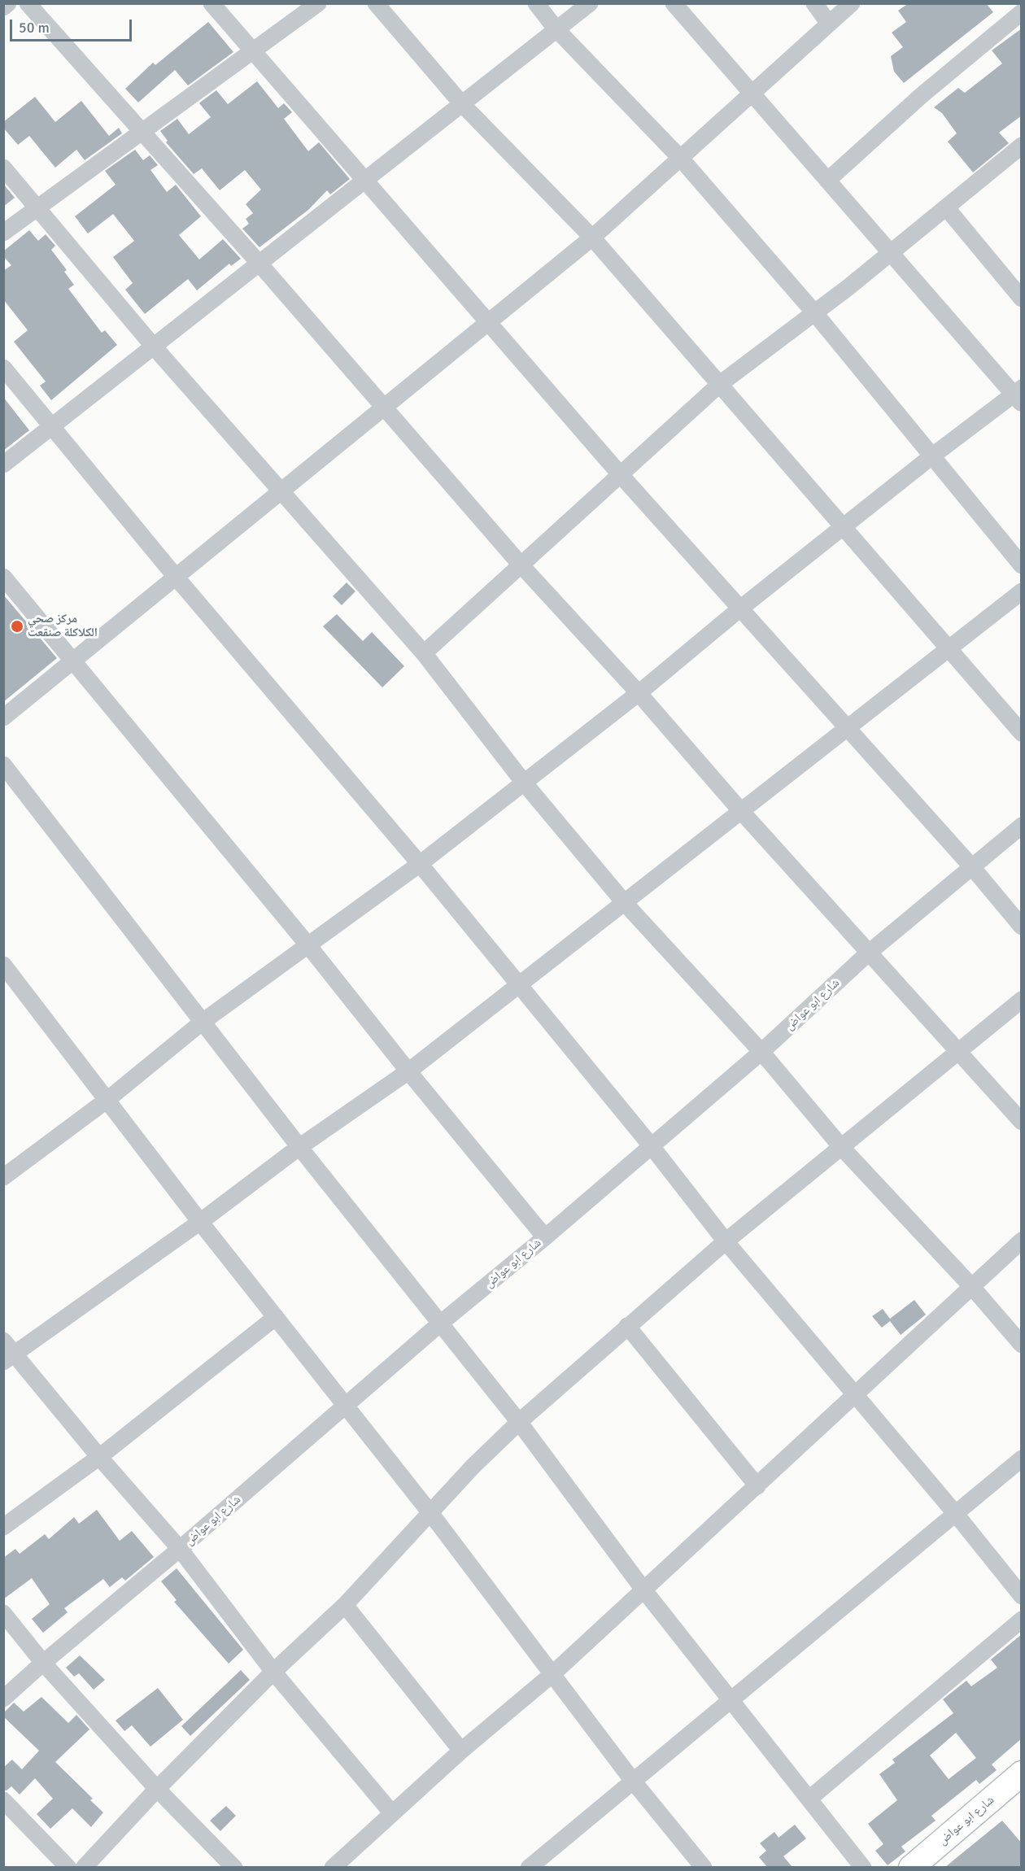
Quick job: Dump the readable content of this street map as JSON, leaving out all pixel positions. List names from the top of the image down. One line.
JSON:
{"streets":{"street":["شارع ابو عواض"]},"places":["مركز صحي الكلاكلة صنقعت"],"scale_bar":"50 m"}
